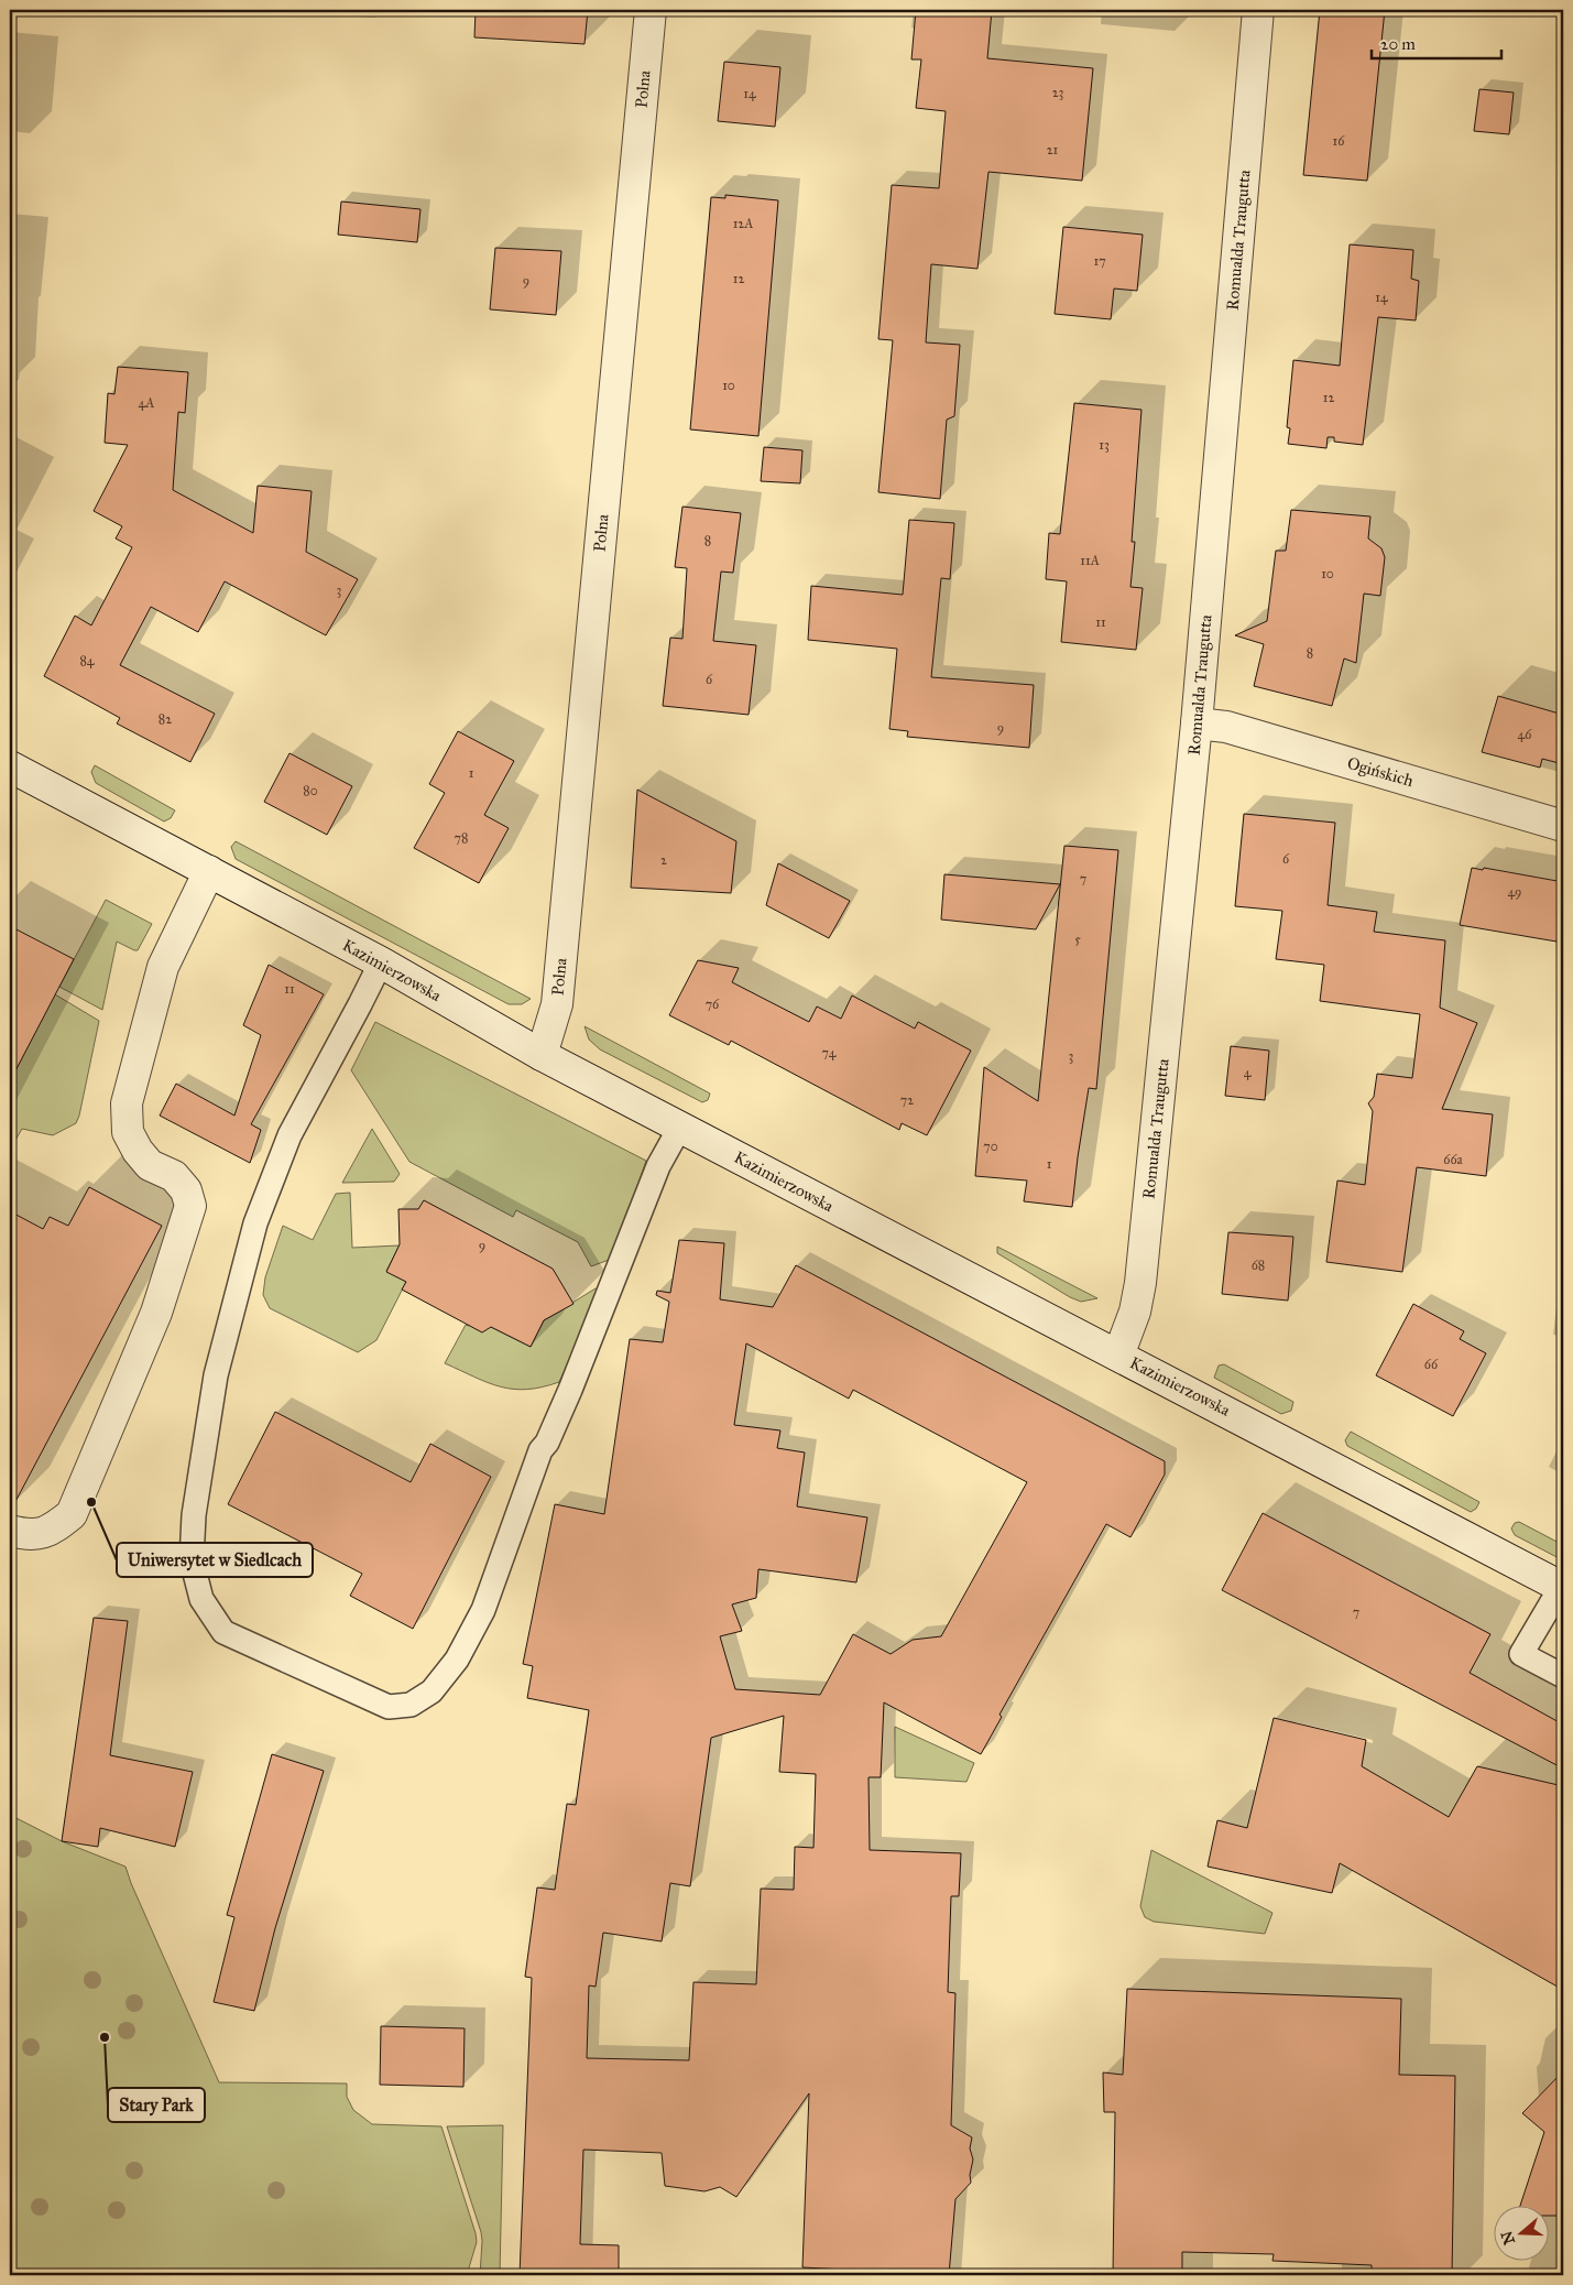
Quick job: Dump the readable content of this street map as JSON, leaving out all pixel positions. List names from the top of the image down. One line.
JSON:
{"streets":{"street":["Polna","Romualda Traugutta","Ogińskich","Kazimierzowska"]},"crossings":[["Polna","Kazimierzowska"],["Romualda Traugutta","Ogińskich"],["Romualda Traugutta","Kazimierzowska"]],"places":["Uniwersytet w Siedlcach","Stary Park"],"house_numbers":["23","14","16","21","12A","17","12","9","14","10","12","4A","13","8","11A","10","3","11","8","84","6","82","9","46","1","80","78","6","2","7","49","5","11","76","74","3","4","72","70","66a","1","9","68","66","7"],"scale_bar":"20 m","north":"left"}
